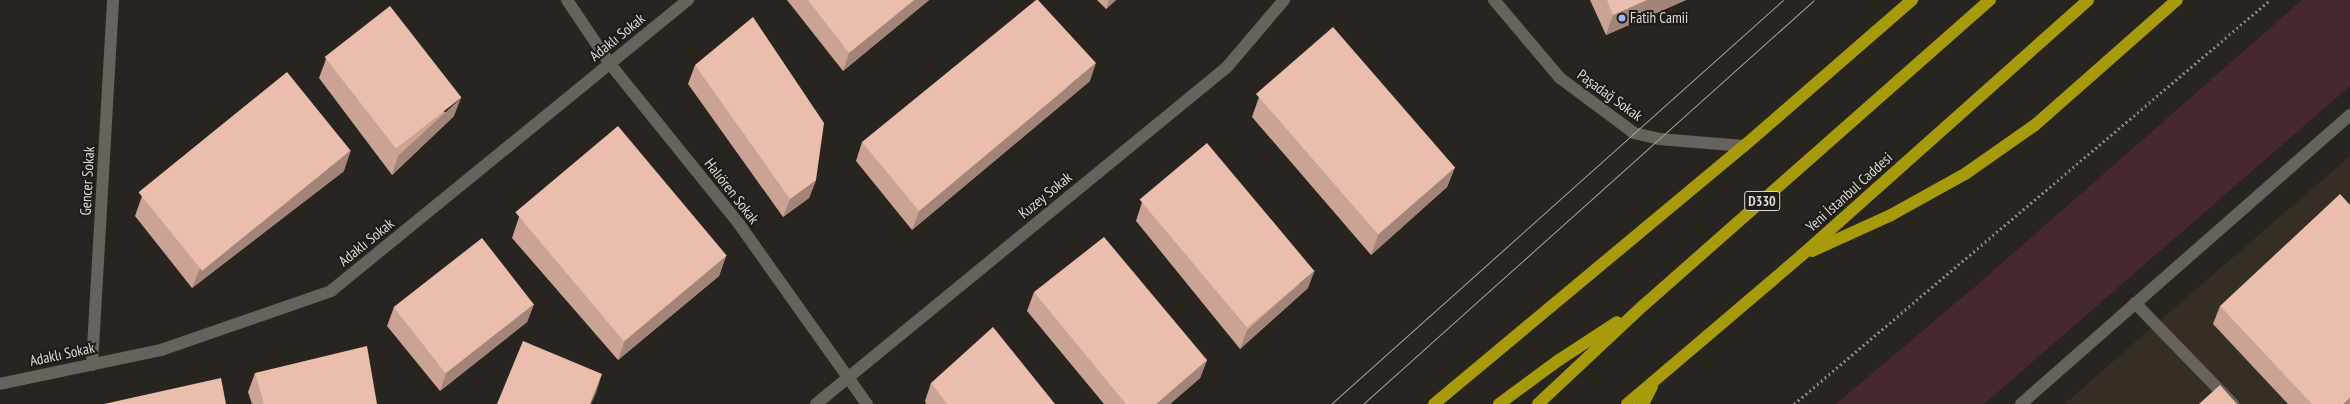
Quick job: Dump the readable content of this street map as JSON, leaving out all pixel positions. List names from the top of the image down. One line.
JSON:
{"streets":{"highway":["Yeni İstanbul Caddesi","D330"],"street":["Adaklı Sokak","Paşadağ Sokak","Gencer Sokak","Halıören Sokak","Kuzey Sokak"]},"crossings":[["Adaklı Sokak","Gencer Sokak"],["Adaklı Sokak","Halıören Sokak"],["Halıören Sokak","Kuzey Sokak"]],"places":["Fatih Camii"]}
